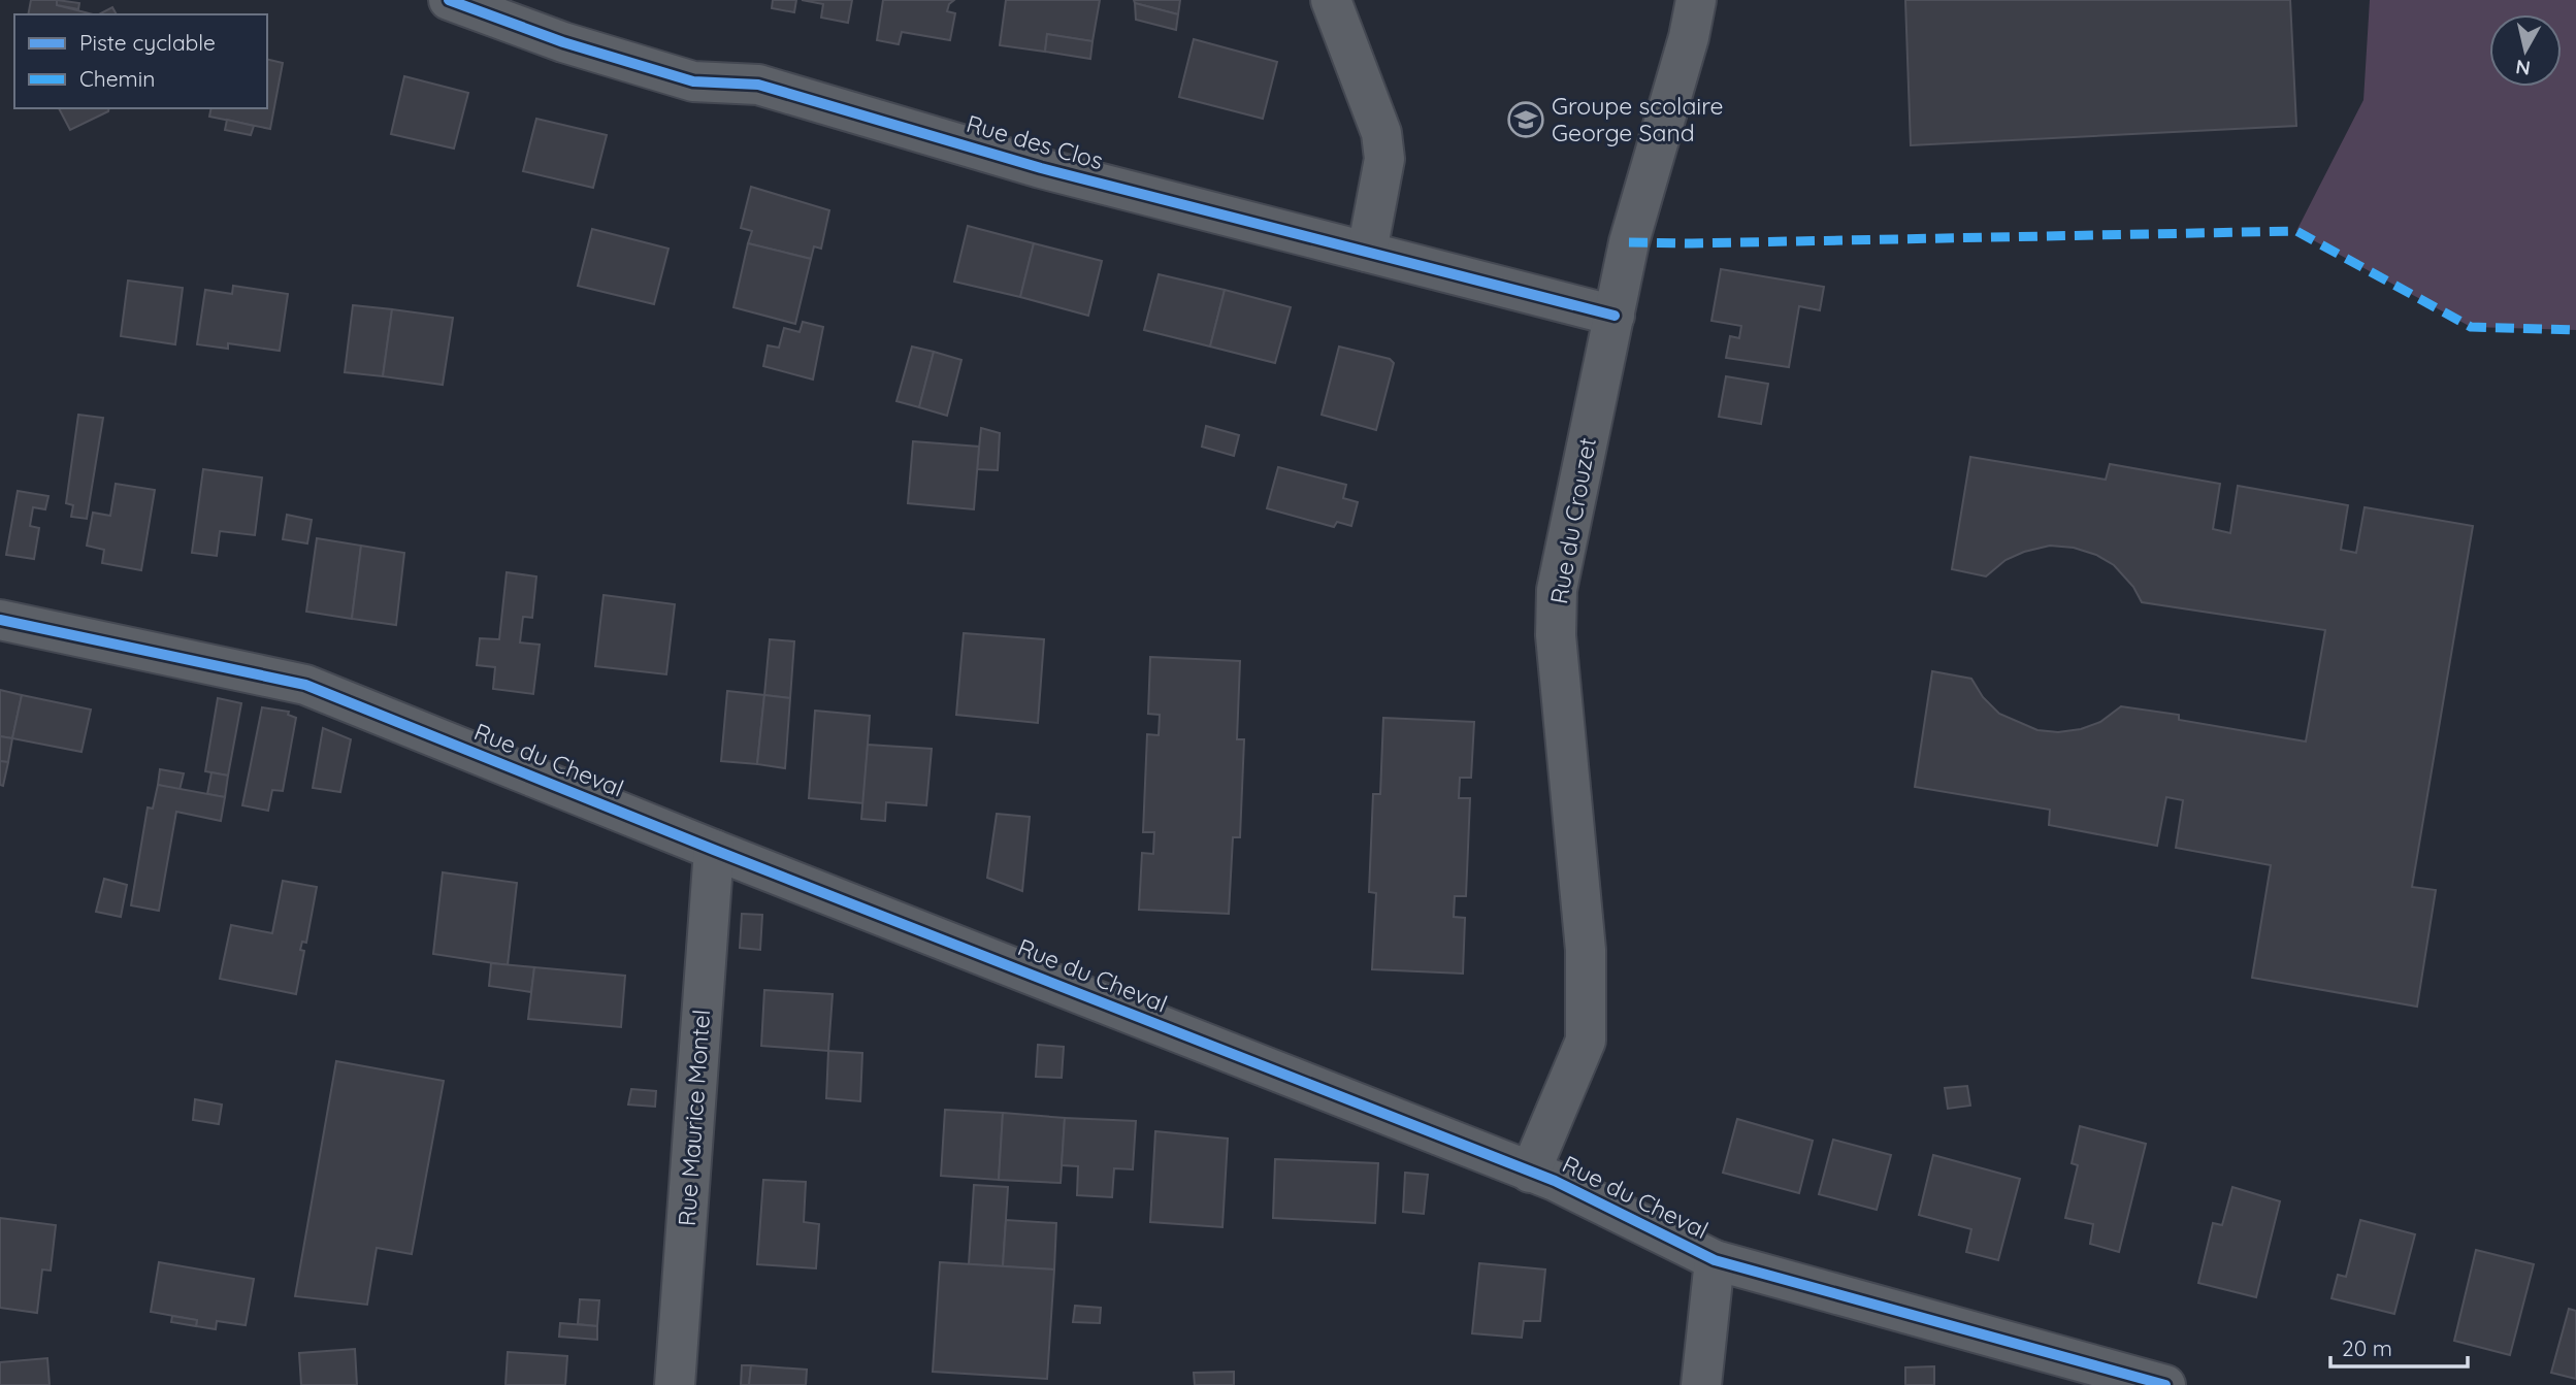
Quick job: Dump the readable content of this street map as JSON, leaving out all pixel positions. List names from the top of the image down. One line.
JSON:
{"streets":{"street":["Rue des Clos","Rue du Crouzet","Rue du Cheval","Rue Maurice Montel"]},"crossings":[["Rue des Clos","Rue du Crouzet"],["Rue du Crouzet","Rue du Cheval"],["Rue du Cheval","Rue Maurice Montel"]],"places":{"school or university":["Groupe scolaire George Sand"]},"legend":["Piste cyclable","Chemin"],"scale_bar":"20 m","north":"bottom"}
